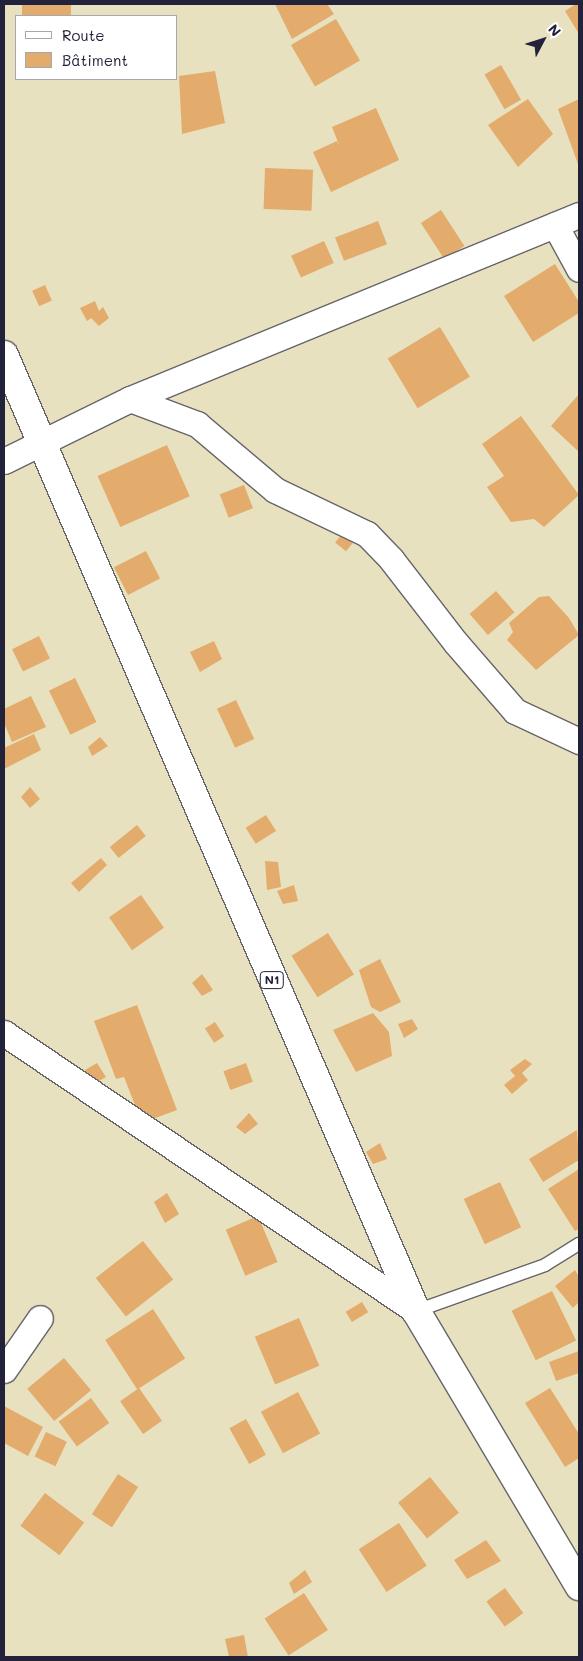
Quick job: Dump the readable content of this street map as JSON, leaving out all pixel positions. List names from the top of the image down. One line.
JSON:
{"streets":{"highway":["N1"]},"legend":["Route","Bâtiment"],"north":"top right"}
